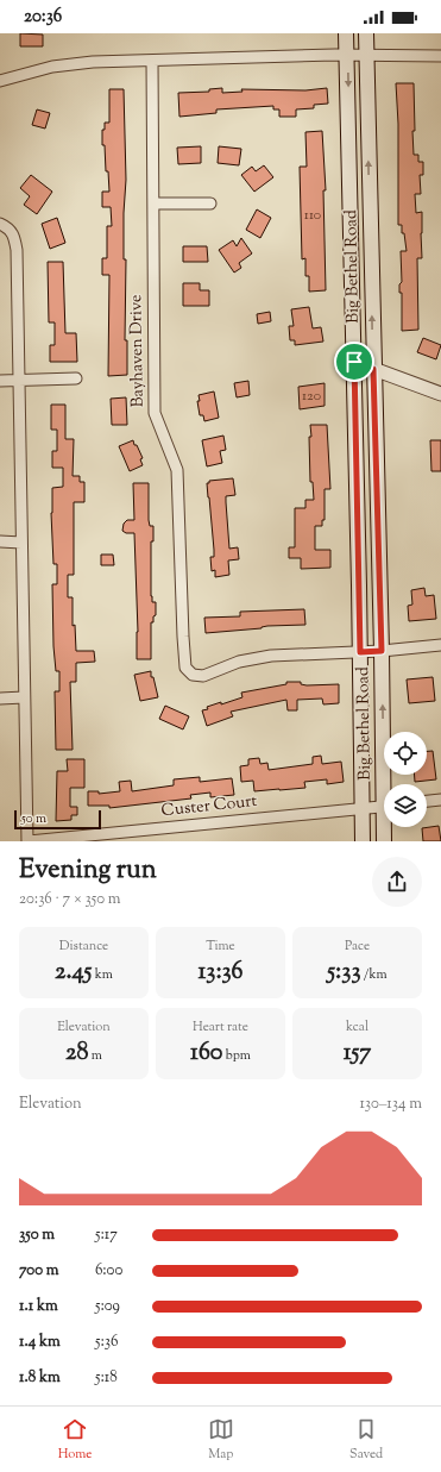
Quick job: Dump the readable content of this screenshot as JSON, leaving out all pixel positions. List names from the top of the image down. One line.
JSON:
{"streets":{"main road":["Big Bethel Road"],"street":["Bayhaven Drive","Custer Court"]},"crossings":[["Big Bethel Road","Bayhaven Drive"],["Big Bethel Road","Custer Court"]],"house_numbers":["110","120"],"scale_bar":"50 m","page":{"status":"20:36","scale":"50 m","heading":["Evening run","20:36 · 7 × 350 m"],"stats":[["Distance","2.45 km"],["Time","13:36"],["Pace","5:33 /km"],["Elevation","28 m"],["Heart rate","160 bpm"],["kcal","157"]],"chart":["Elevation","130–134 m"],"list":[{"name":"350 m","note":"5:17"},{"name":"700 m","note":"6:00"},{"name":"1.1 km","note":"5:09"},{"name":"1.4 km","note":"5:36"},{"name":"1.8 km","note":"5:18"}],"tabs":["Home","Map","Saved"]}}
